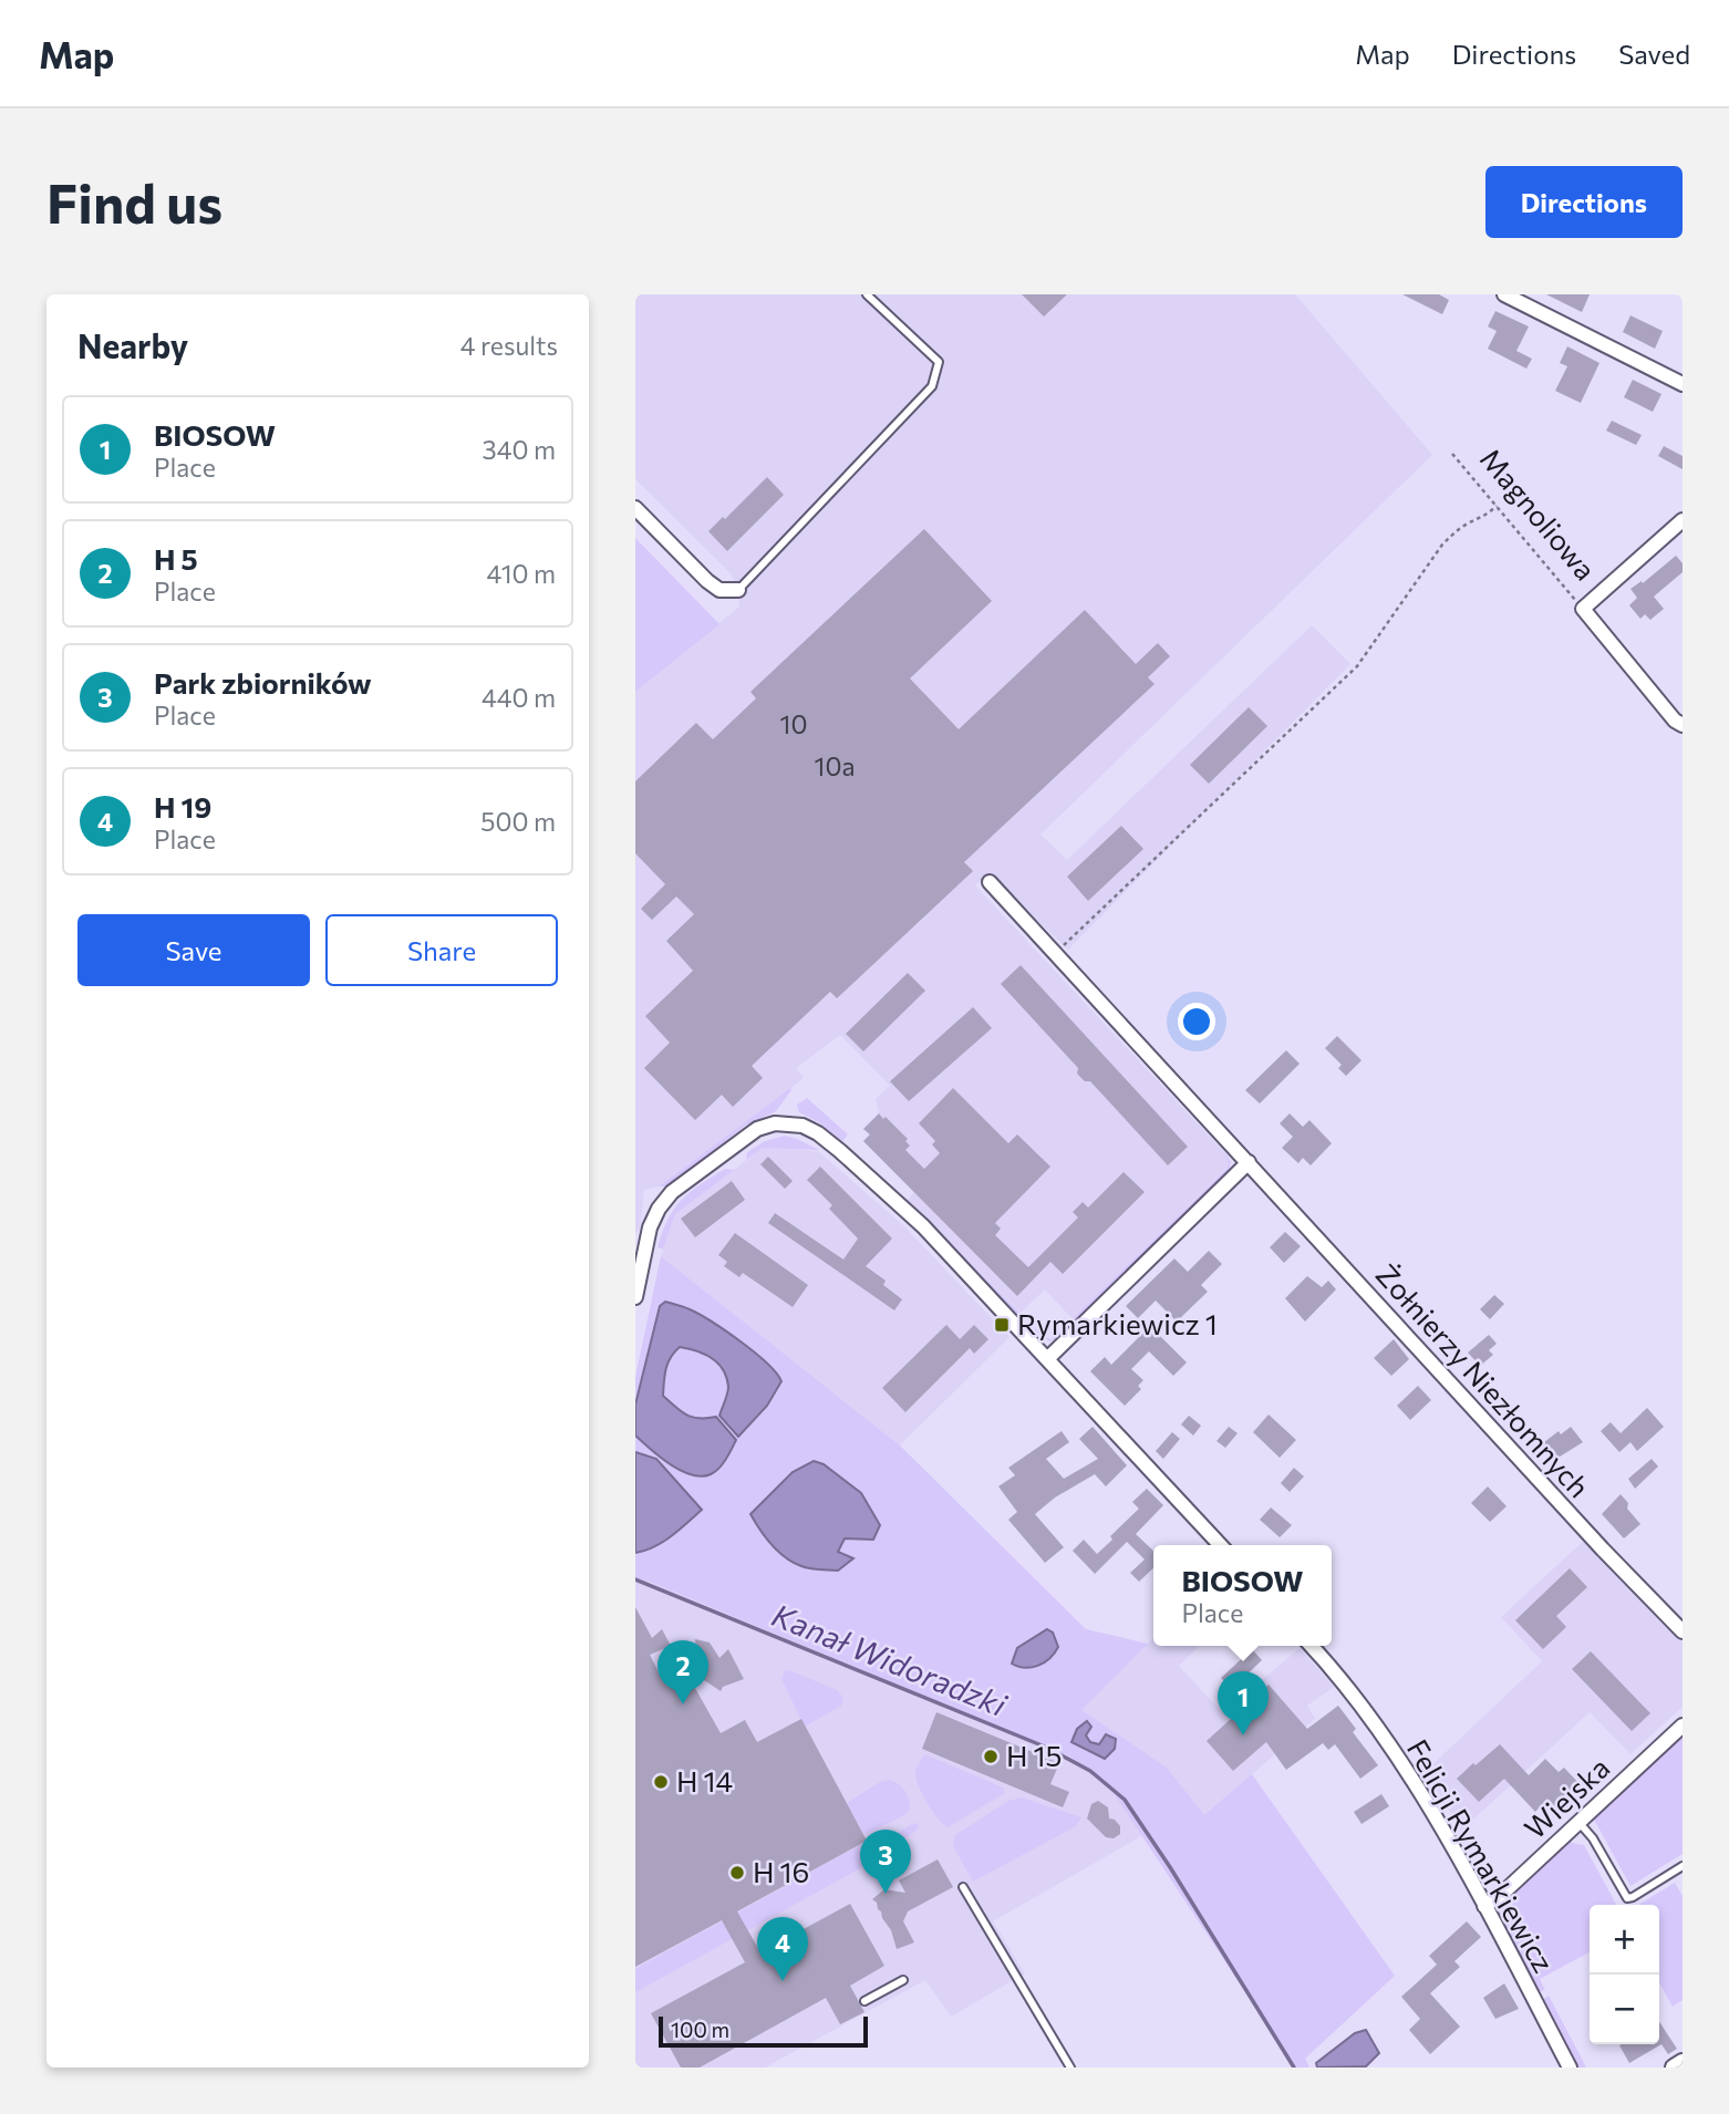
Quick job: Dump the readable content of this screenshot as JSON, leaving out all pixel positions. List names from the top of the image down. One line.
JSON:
{"streets":{"street":["Magnoliowa","Żołnierzy Niezłomnych","Wiejska","Felicji Rymarkiewicz"]},"crossings":[["Wiejska","Felicji Rymarkiewicz"]],"water":["Kanał Widoradzki"],"places":{"transit":["Rymarkiewicz 1"],"other":["H 15","H 14","H 16"]},"house_numbers":["10","10a"],"scale_bar":"100 m","page":{"header":"Map","nav":["Map","Directions","Saved"],"buttons":["Directions",["Save","Share"]],"title":"Find us","heading":["Nearby","4 results"],"list":[{"mark":"1","name":"BIOSOW","note":"Place","value":"340 m"},{"mark":"2","name":"H 5","note":"Place","value":"410 m"},{"mark":"3","name":"Park zbiorników","note":"Place","value":"440 m"},{"mark":"4","name":"H 19","note":"Place","value":"500 m"}],"popup":["BIOSOW","Place"],"pins":["2","1","3","4"],"map_buttons":["+","−"],"scale":"100 m"}}
